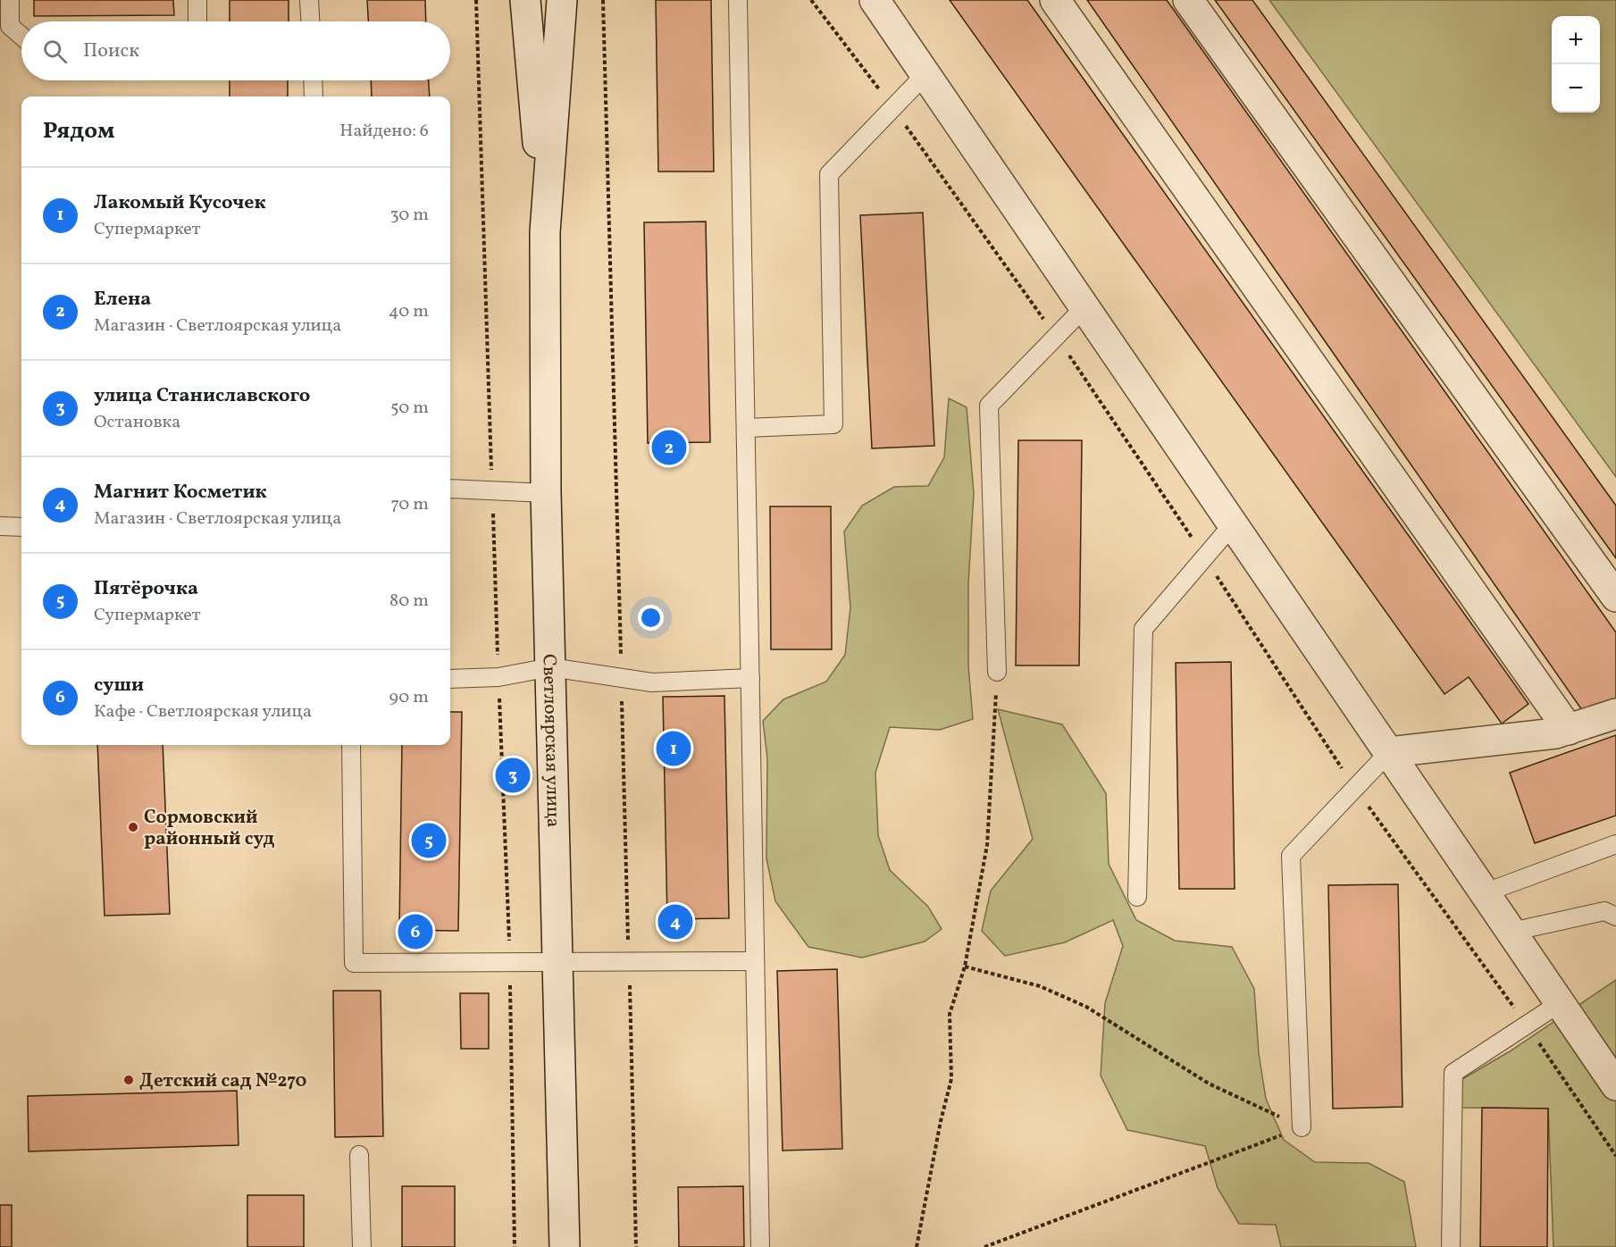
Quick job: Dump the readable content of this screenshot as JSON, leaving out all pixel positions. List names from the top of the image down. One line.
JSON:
{"streets":{"street":["Светлоярская улица"]},"places":["Сормовский районный суд","Детский сад №270"],"page":{"map_buttons":["+","−"],"search":"Поиск","heading":["Рядом","Найдено: 6"],"list":[{"mark":"1","name":"Лакомый Кусочек","note":"Супермаркет","value":"30 m"},{"mark":"2","name":"Елена","note":"Магазин · Светлоярская улица","value":"40 m"},{"mark":"3","name":"улица Станиславского","note":"Остановка","value":"50 m"},{"mark":"4","name":"Магнит Косметик","note":"Магазин · Светлоярская улица","value":"70 m"},{"mark":"5","name":"Пятёрочка","note":"Супермаркет","value":"80 m"},{"mark":"6","name":"суши","note":"Кафе · Светлоярская улица","value":"90 m"}],"pins":["2","1","3","5","4","6"]}}
